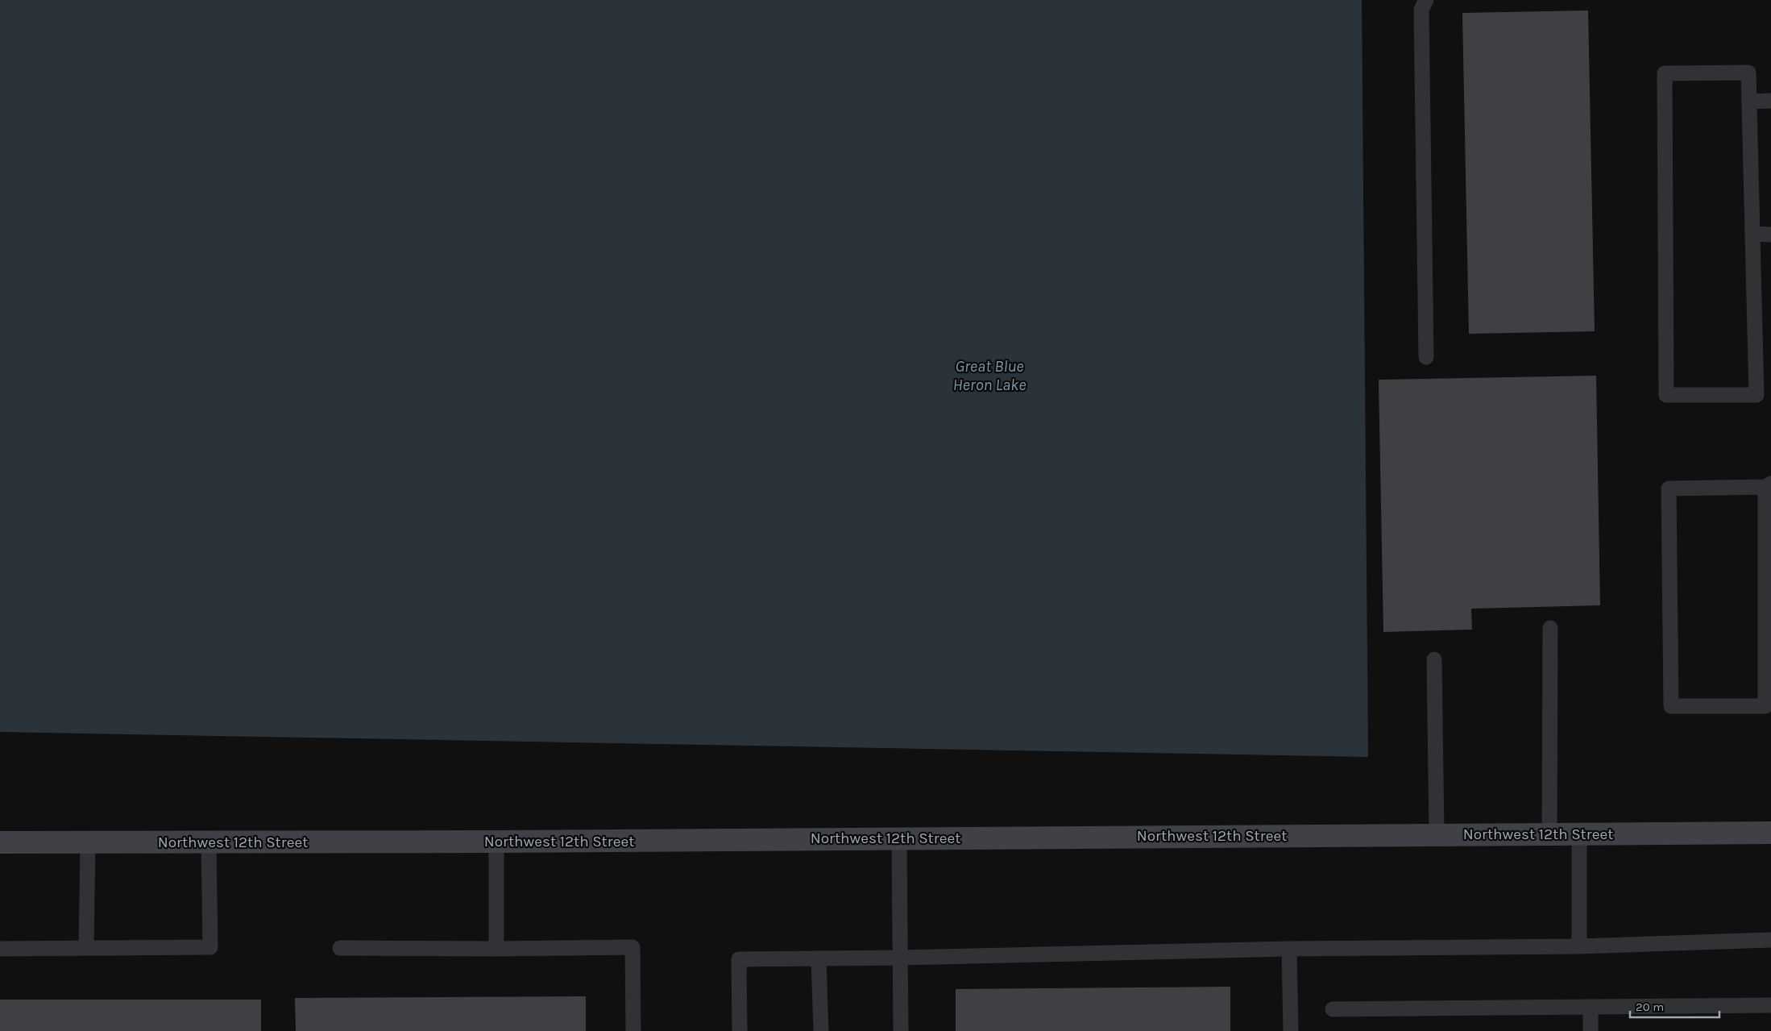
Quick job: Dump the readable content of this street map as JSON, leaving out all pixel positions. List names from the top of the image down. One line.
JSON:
{"streets":{"main road":["Northwest 12th Street"]},"water":["Great Blue Heron Lake"],"scale_bar":"20 m"}
